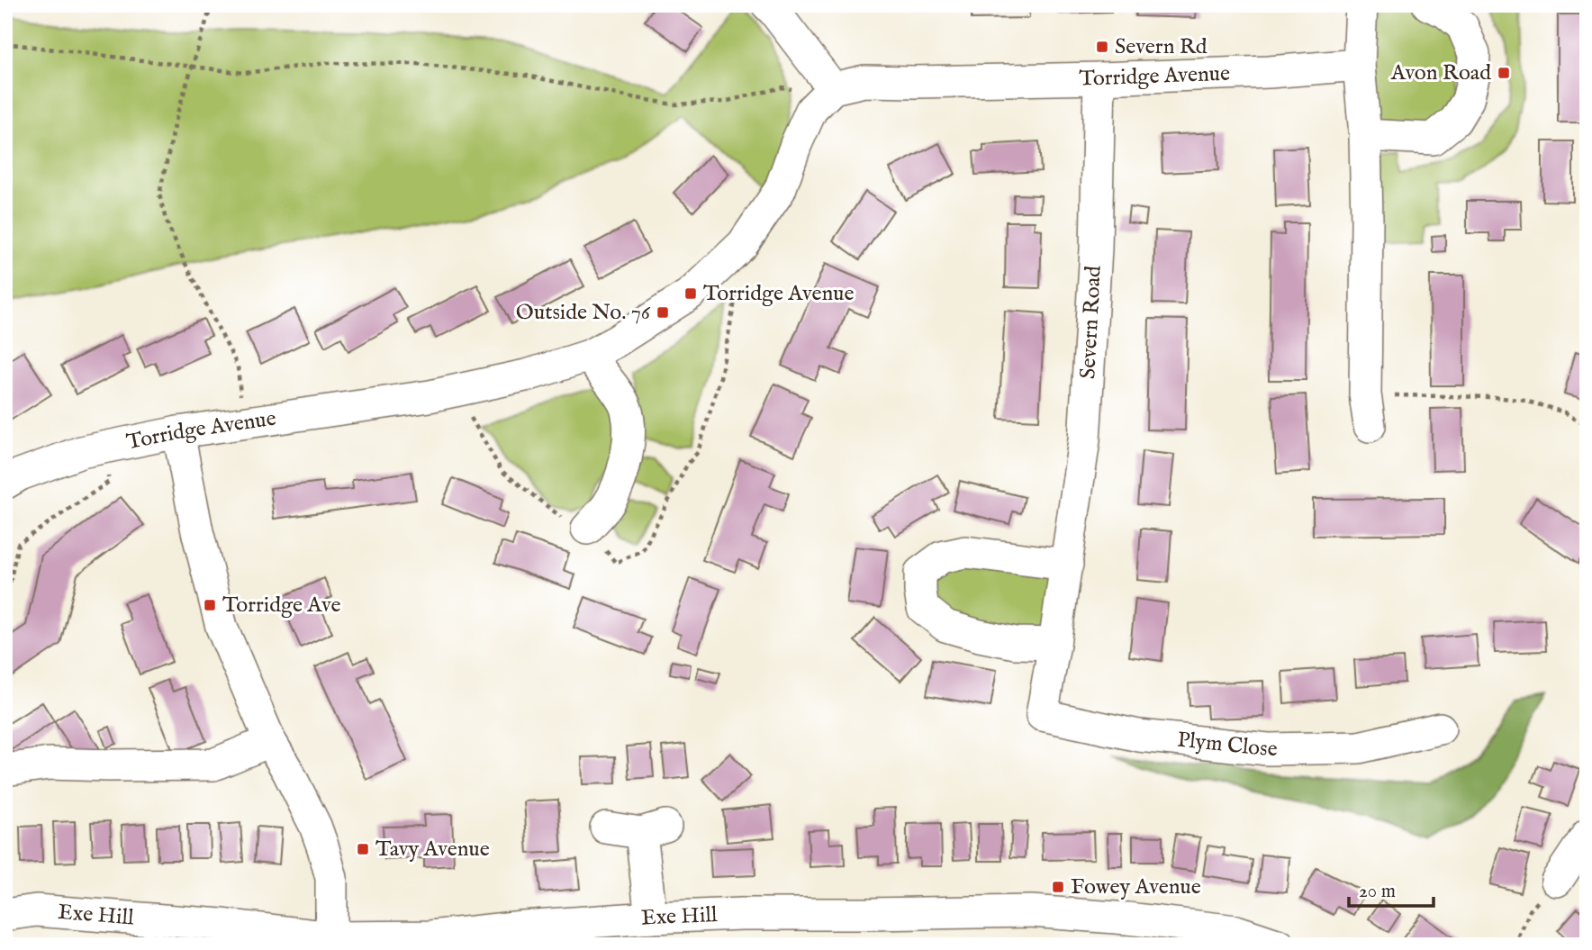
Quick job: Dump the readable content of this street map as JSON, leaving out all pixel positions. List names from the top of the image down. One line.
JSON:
{"streets":{"street":["Torridge Avenue","Severn Road","Plym Close","Exe Hill"]},"crossings":[["Torridge Avenue","Severn Road"],["Severn Road","Plym Close"]],"places":{"transit":["Severn Rd","Avon Road","Torridge Avenue","Outside No. 76","Torridge Ave","Tavy Avenue","Fowey Avenue"]},"scale_bar":"20 m"}
